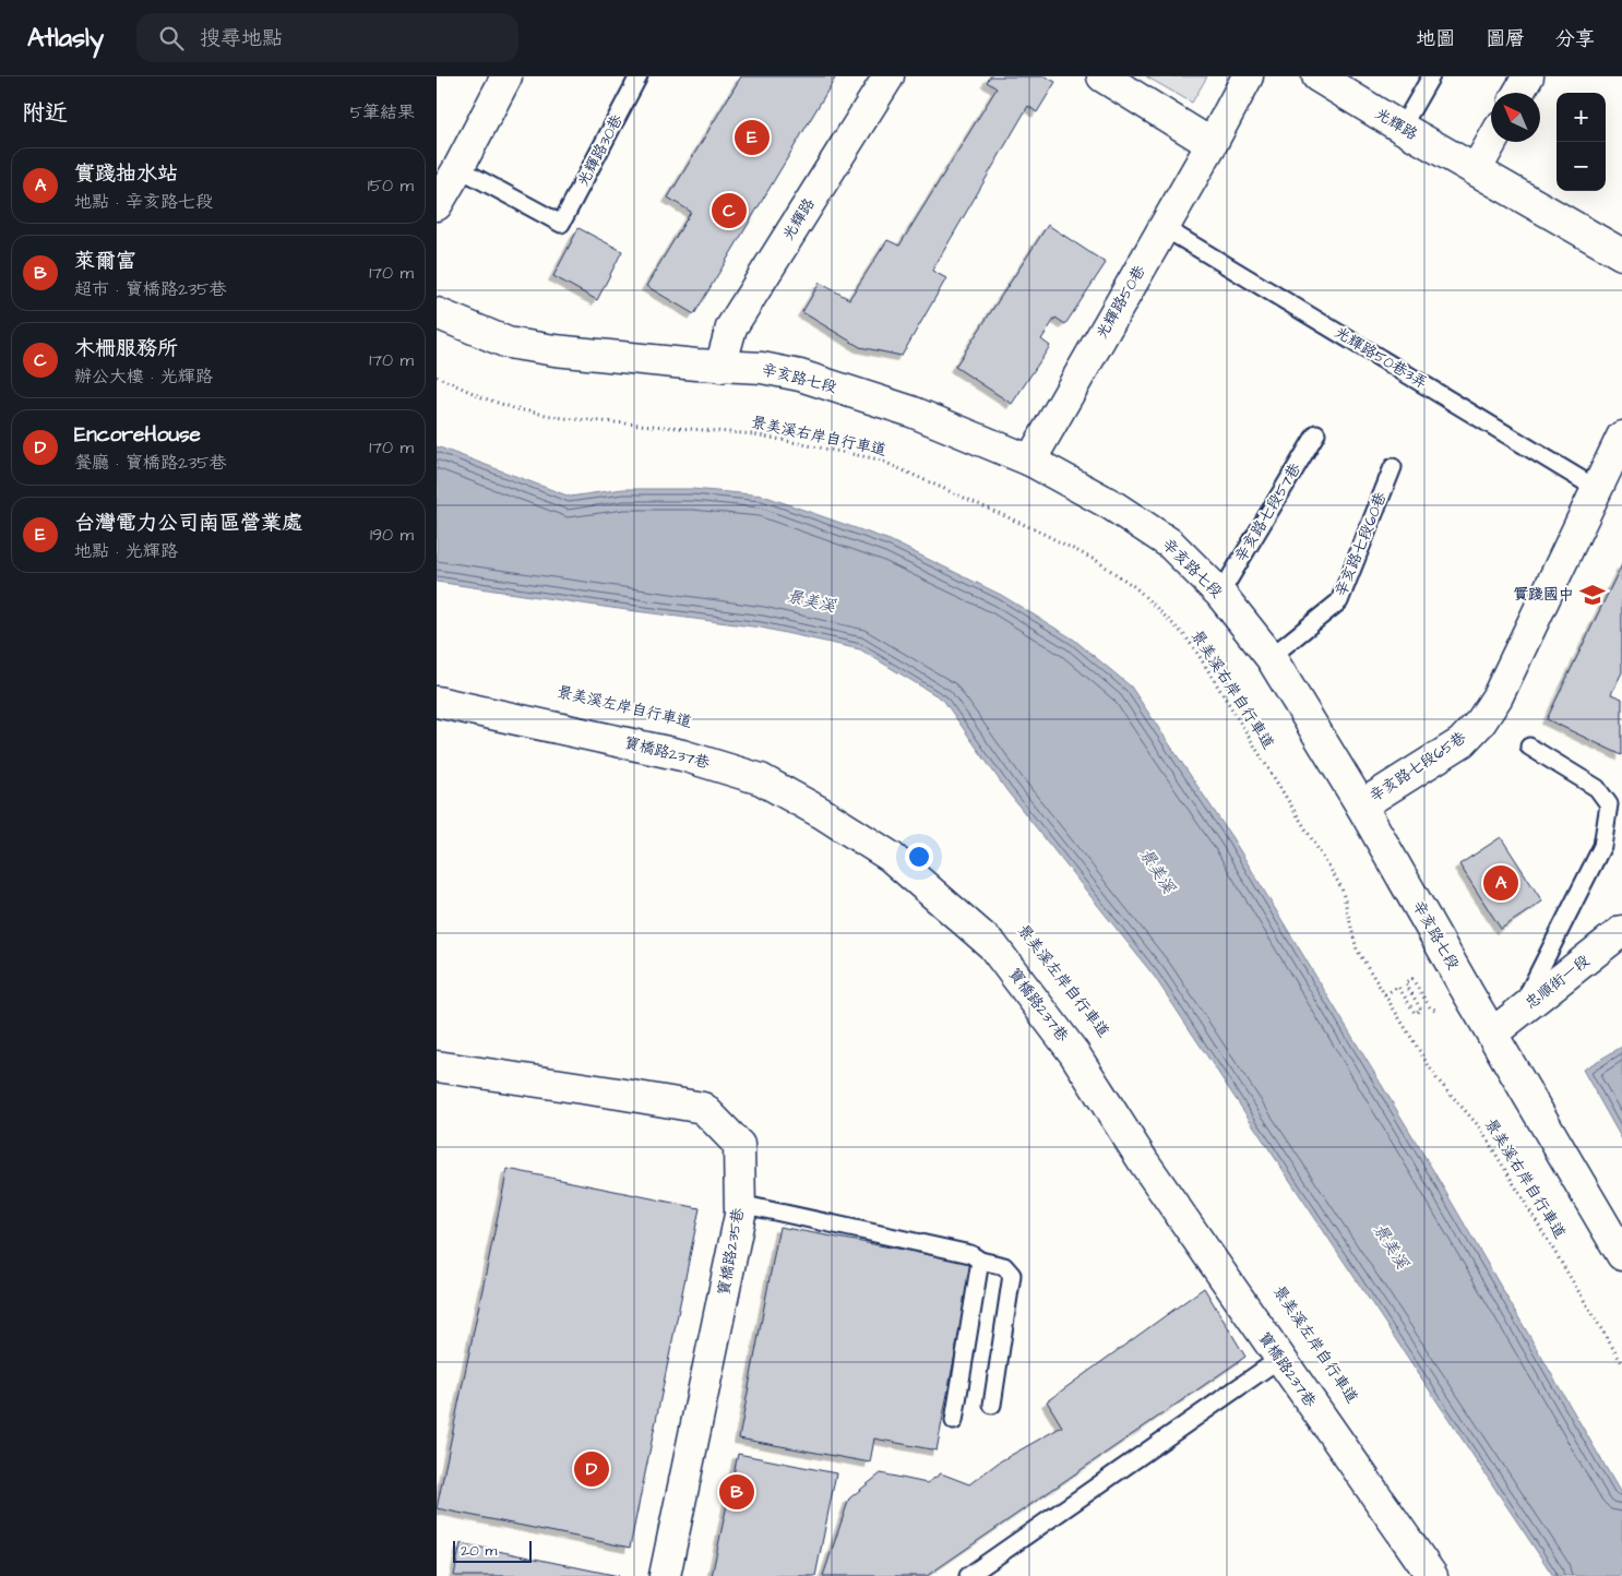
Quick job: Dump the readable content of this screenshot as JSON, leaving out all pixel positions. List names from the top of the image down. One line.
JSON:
{"streets":{"street":["光輝路","光輝路50巷","辛亥路七段","寶橋路237巷","辛亥路七段65巷","忠順街一段","寶橋路235巷"],"lane":["光輝路30巷","光輝路50巷3弄","辛亥路七段57巷","辛亥路七段60巷"],"path":["景美溪右岸自行車道"]},"crossings":[["光輝路","辛亥路七段"],["光輝路50巷","光輝路50巷3弄"],["光輝路50巷","辛亥路七段"],["光輝路50巷3弄","辛亥路七段65巷"],["辛亥路七段","辛亥路七段57巷"],["辛亥路七段","辛亥路七段60巷"],["辛亥路七段","辛亥路七段65巷"],["辛亥路七段","忠順街一段"]],"water":["景美溪"],"places":{"school or university":["實踐國中"]},"scale_bar":"20 m","north":"top left","page":{"header":"Atlasly","search":"搜尋地點","nav":["地圖","圖層","分享"],"heading":["附近","5筆結果"],"map_buttons":["+","−"],"pins":["E","C","A","D","B"],"list":[{"mark":"A","name":"實踐抽水站","note":"地點 · 辛亥路七段","value":"150 m"},{"mark":"B","name":"萊爾富","note":"超市 · 寶橋路235巷","value":"170 m"},{"mark":"C","name":"木柵服務所","note":"辦公大樓 · 光輝路","value":"170 m"},{"mark":"D","name":"EncoreHouse","note":"餐廳 · 寶橋路235巷","value":"170 m"},{"mark":"E","name":"台灣電力公司南區營業處","note":"地點 · 光輝路","value":"190 m"}],"scale":"20 m"}}
